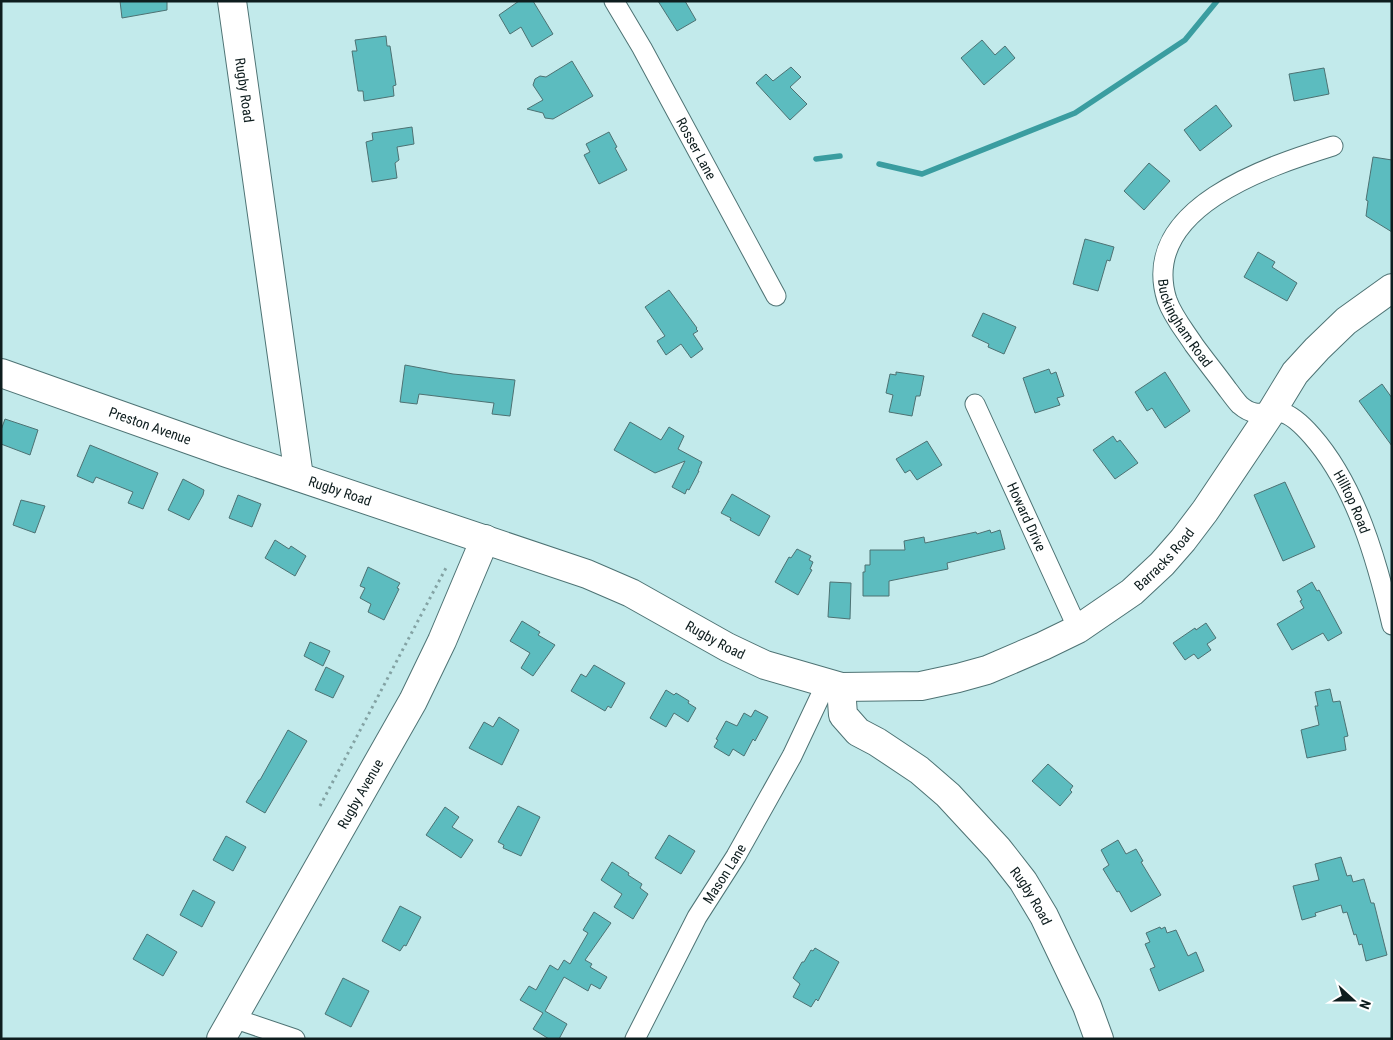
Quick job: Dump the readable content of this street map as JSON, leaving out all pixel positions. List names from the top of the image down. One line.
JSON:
{"streets":{"main road":["Rugby Road","Preston Avenue","Barracks Road","Rugby Avenue"],"street":["Rosser Lane","Buckingham Road","Hilltop Road","Howard Drive","Mason Lane"]},"crossings":[["Rugby Road","Preston Avenue"],["Rugby Road","Barracks Road"],["Rugby Road","Rugby Avenue"],["Rugby Road","Mason Lane"],["Buckingham Road","Hilltop Road"],["Buckingham Road","Barracks Road"],["Hilltop Road","Barracks Road"],["Howard Drive","Barracks Road"],["Barracks Road","Mason Lane"]],"north":"right"}
